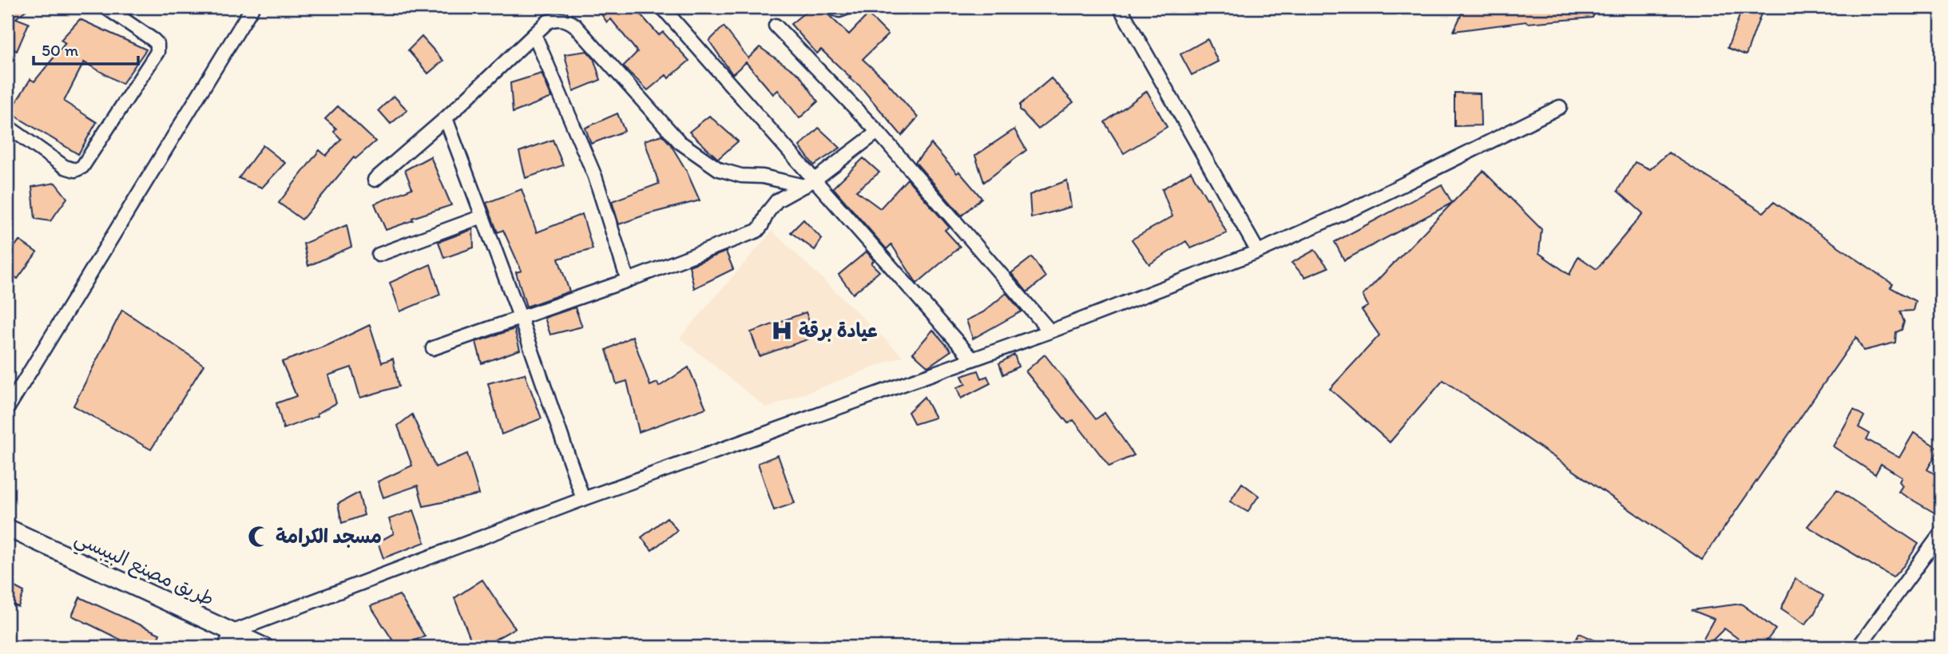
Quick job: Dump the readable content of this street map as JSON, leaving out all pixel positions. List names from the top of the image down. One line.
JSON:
{"streets":{"main road":["طريق مصنع البيبسي"]},"places":{"hospital":["عيادة برقة"],"mosque":["مسجد الكرامة"]},"scale_bar":"50 m"}
